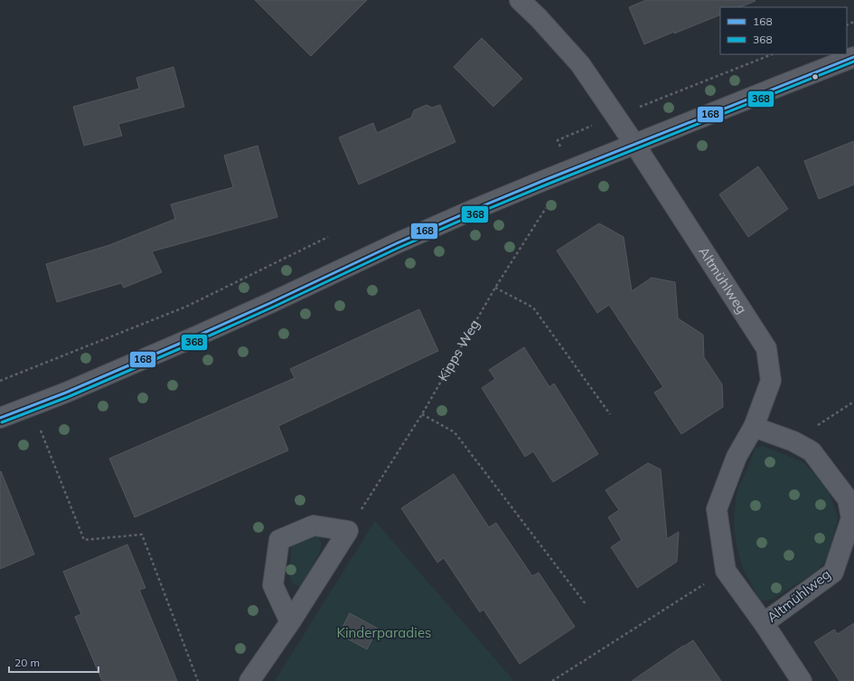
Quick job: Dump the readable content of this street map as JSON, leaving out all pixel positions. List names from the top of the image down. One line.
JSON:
{"streets":{"street":["Altmühlweg"],"path":["Kipps Weg"]},"parks":["Kinderparadies"],"lines":["transit line 168","transit line 368"],"legend":["168","368"],"scale_bar":"20 m"}
